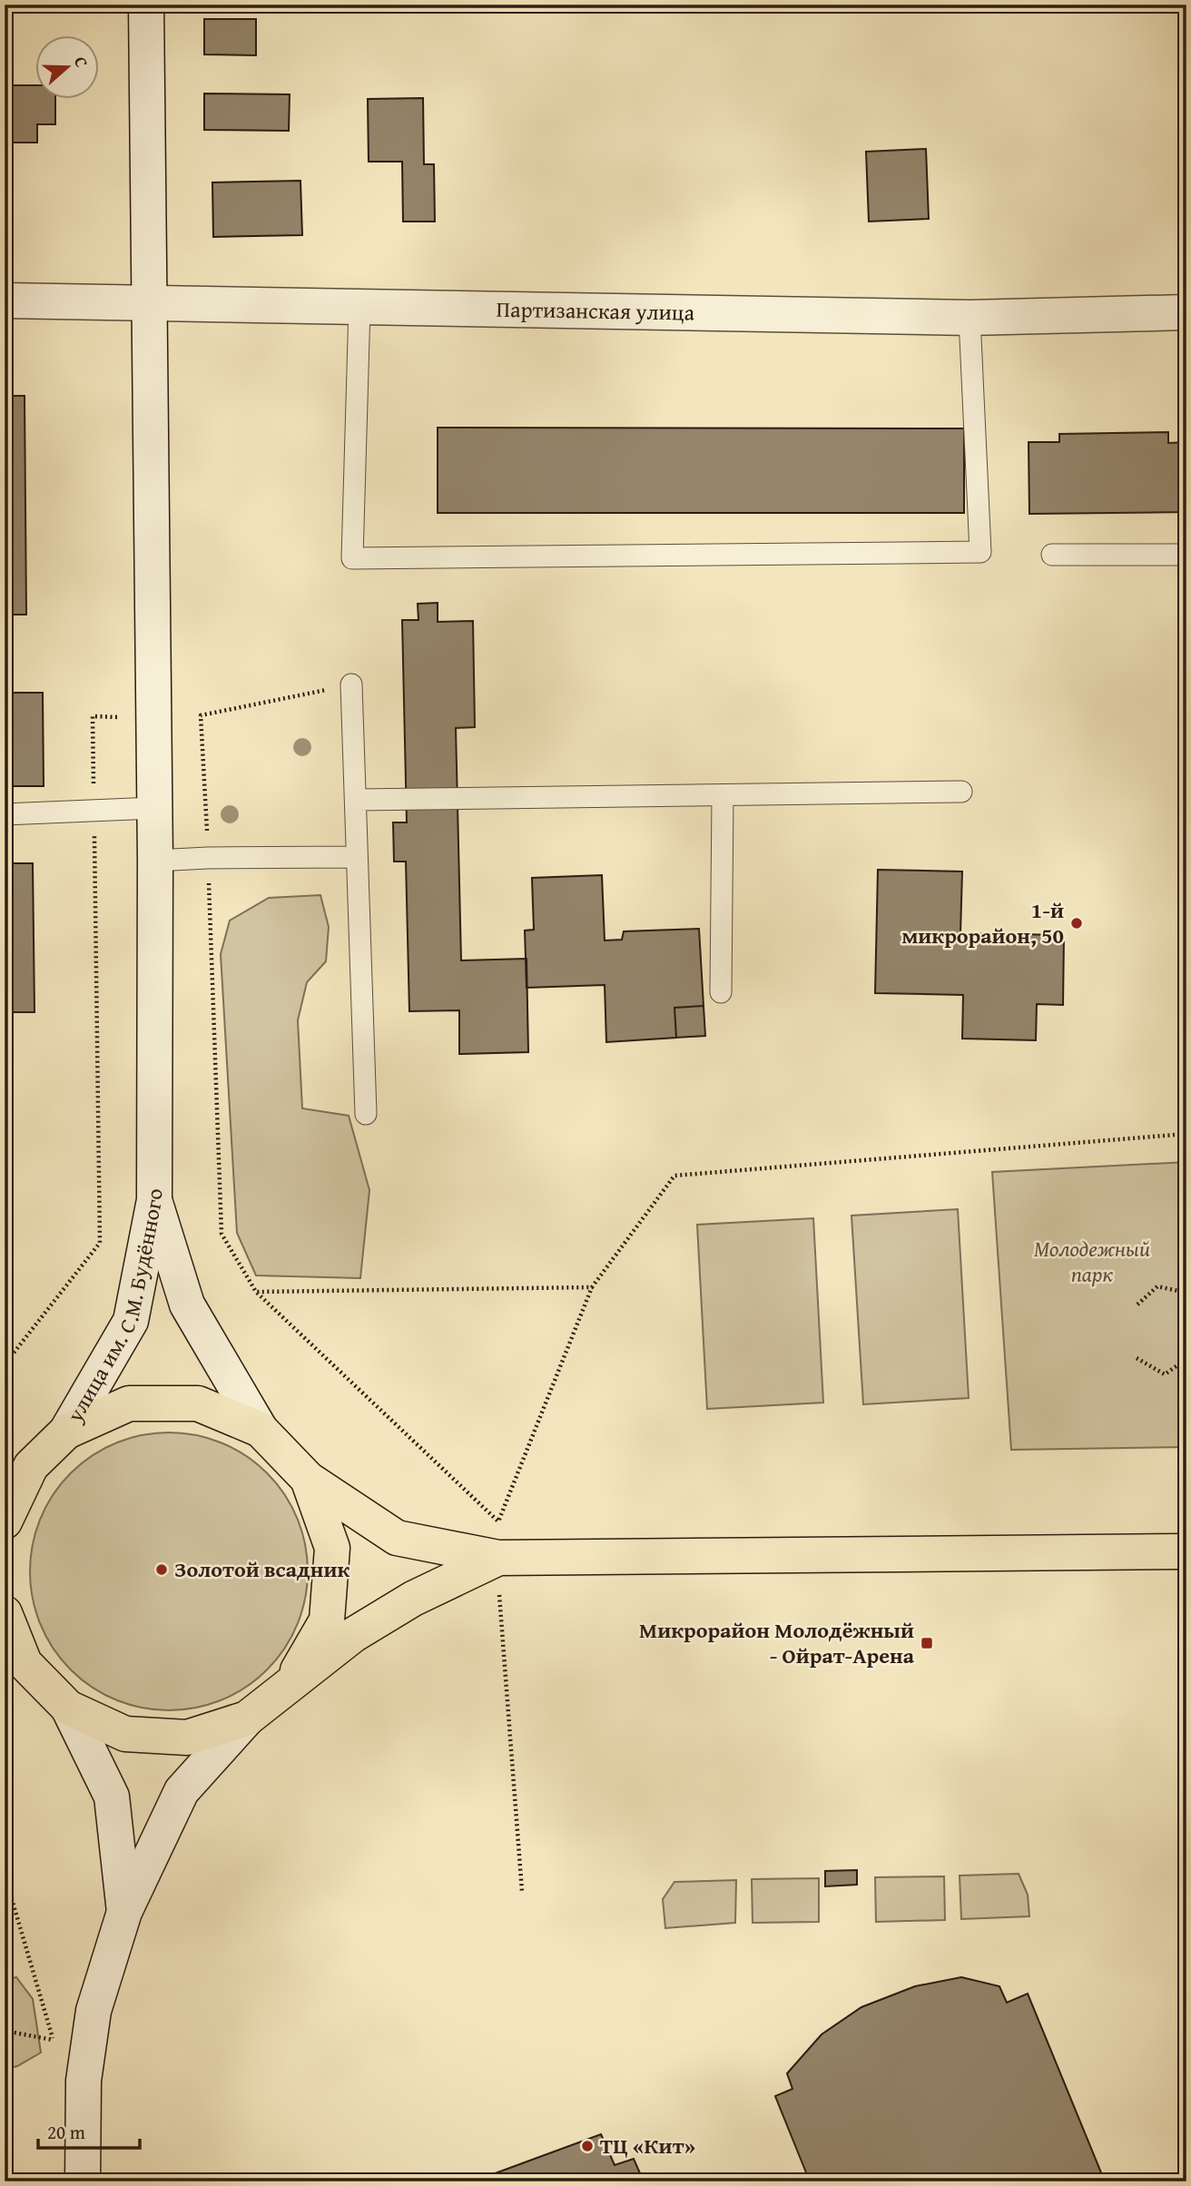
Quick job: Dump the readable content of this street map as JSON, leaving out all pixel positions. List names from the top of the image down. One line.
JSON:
{"streets":{"main road":["Партизанская улица","улица им. С.М. Будённого"]},"parks":["Молодежный парк"],"places":{"other":["1-й микрорайон, 50","Золотой всадник","ТЦ «Кит»"],"transit":["Микрорайон Молодёжный - Ойрат-Арена"]},"scale_bar":"20 m","north":"right"}
